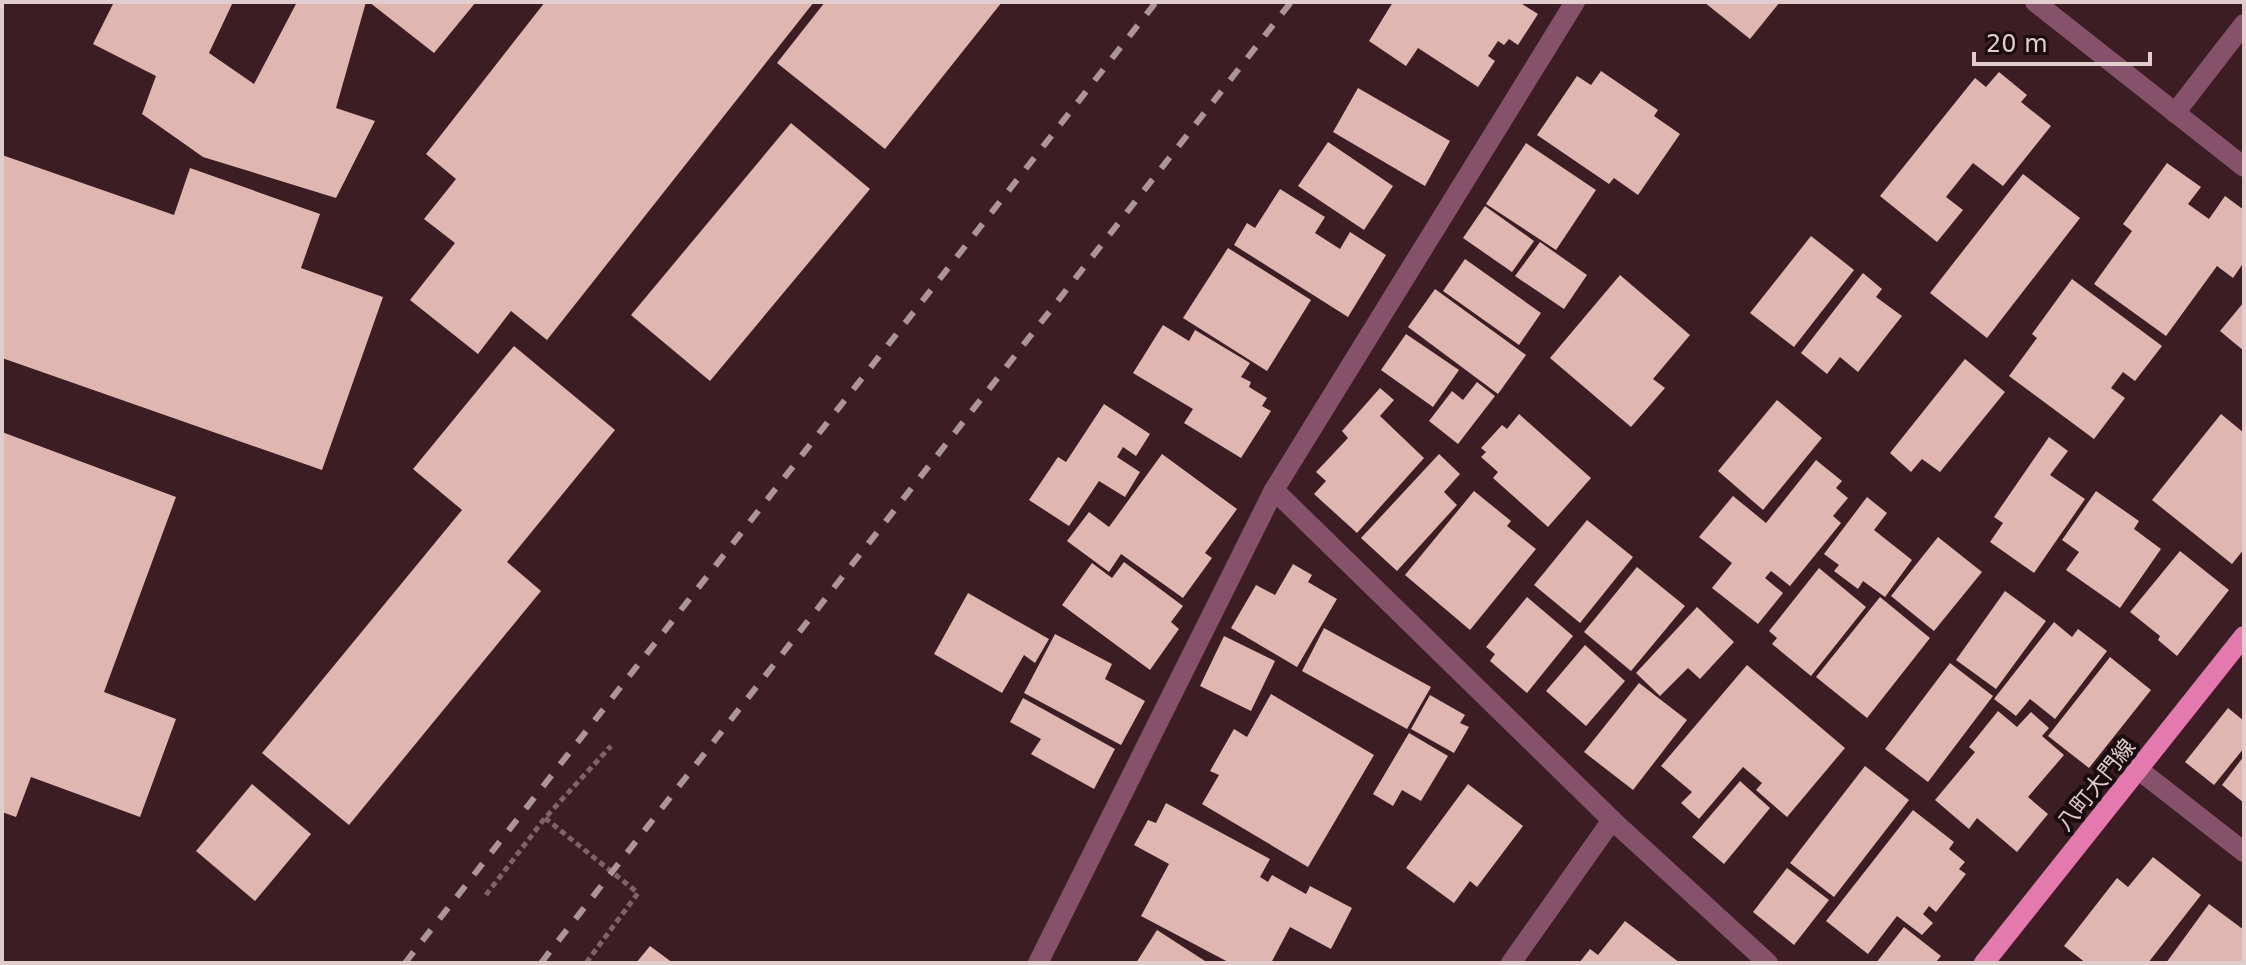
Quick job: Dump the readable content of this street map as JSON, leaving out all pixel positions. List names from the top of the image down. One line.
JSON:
{"streets":{"main road":["八町大門線"]},"scale_bar":"20 m"}
